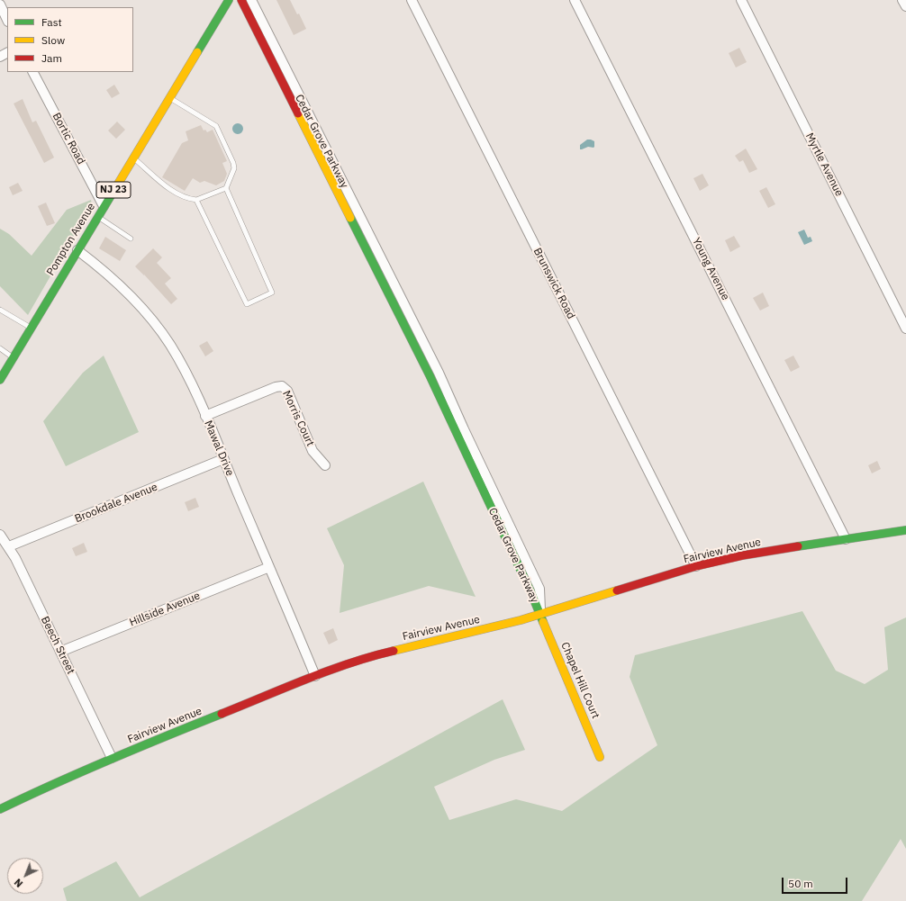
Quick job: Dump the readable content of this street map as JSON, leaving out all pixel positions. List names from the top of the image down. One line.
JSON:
{"streets":{"main road":["Cedar Grove Parkway","NJ 23","Pompton Avenue","Fairview Avenue","Chapel Hill Court"],"street":["Bortic Road","Myrtle Avenue","Young Avenue","Brunswick Road","Morris Court","Mawal Drive","Brookdale Avenue","Hillside Avenue","Beech Street"]},"crossings":[["Bortic Road","Pompton Avenue"],["Cedar Grove Parkway","Fairview Avenue"],["Cedar Grove Parkway","Chapel Hill Court"],["Pompton Avenue","Mawal Drive"],["Young Avenue","Fairview Avenue"],["Brunswick Road","Fairview Avenue"],["Morris Court","Mawal Drive"],["Mawal Drive","Brookdale Avenue"],["Mawal Drive","Fairview Avenue"],["Mawal Drive","Hillside Avenue"],["Brookdale Avenue","Beech Street"],["Fairview Avenue","Beech Street"],["Fairview Avenue","Chapel Hill Court"],["Hillside Avenue","Beech Street"]],"legend":["Fast","Slow","Jam"],"scale_bar":"50 m","north":"bottom left"}
